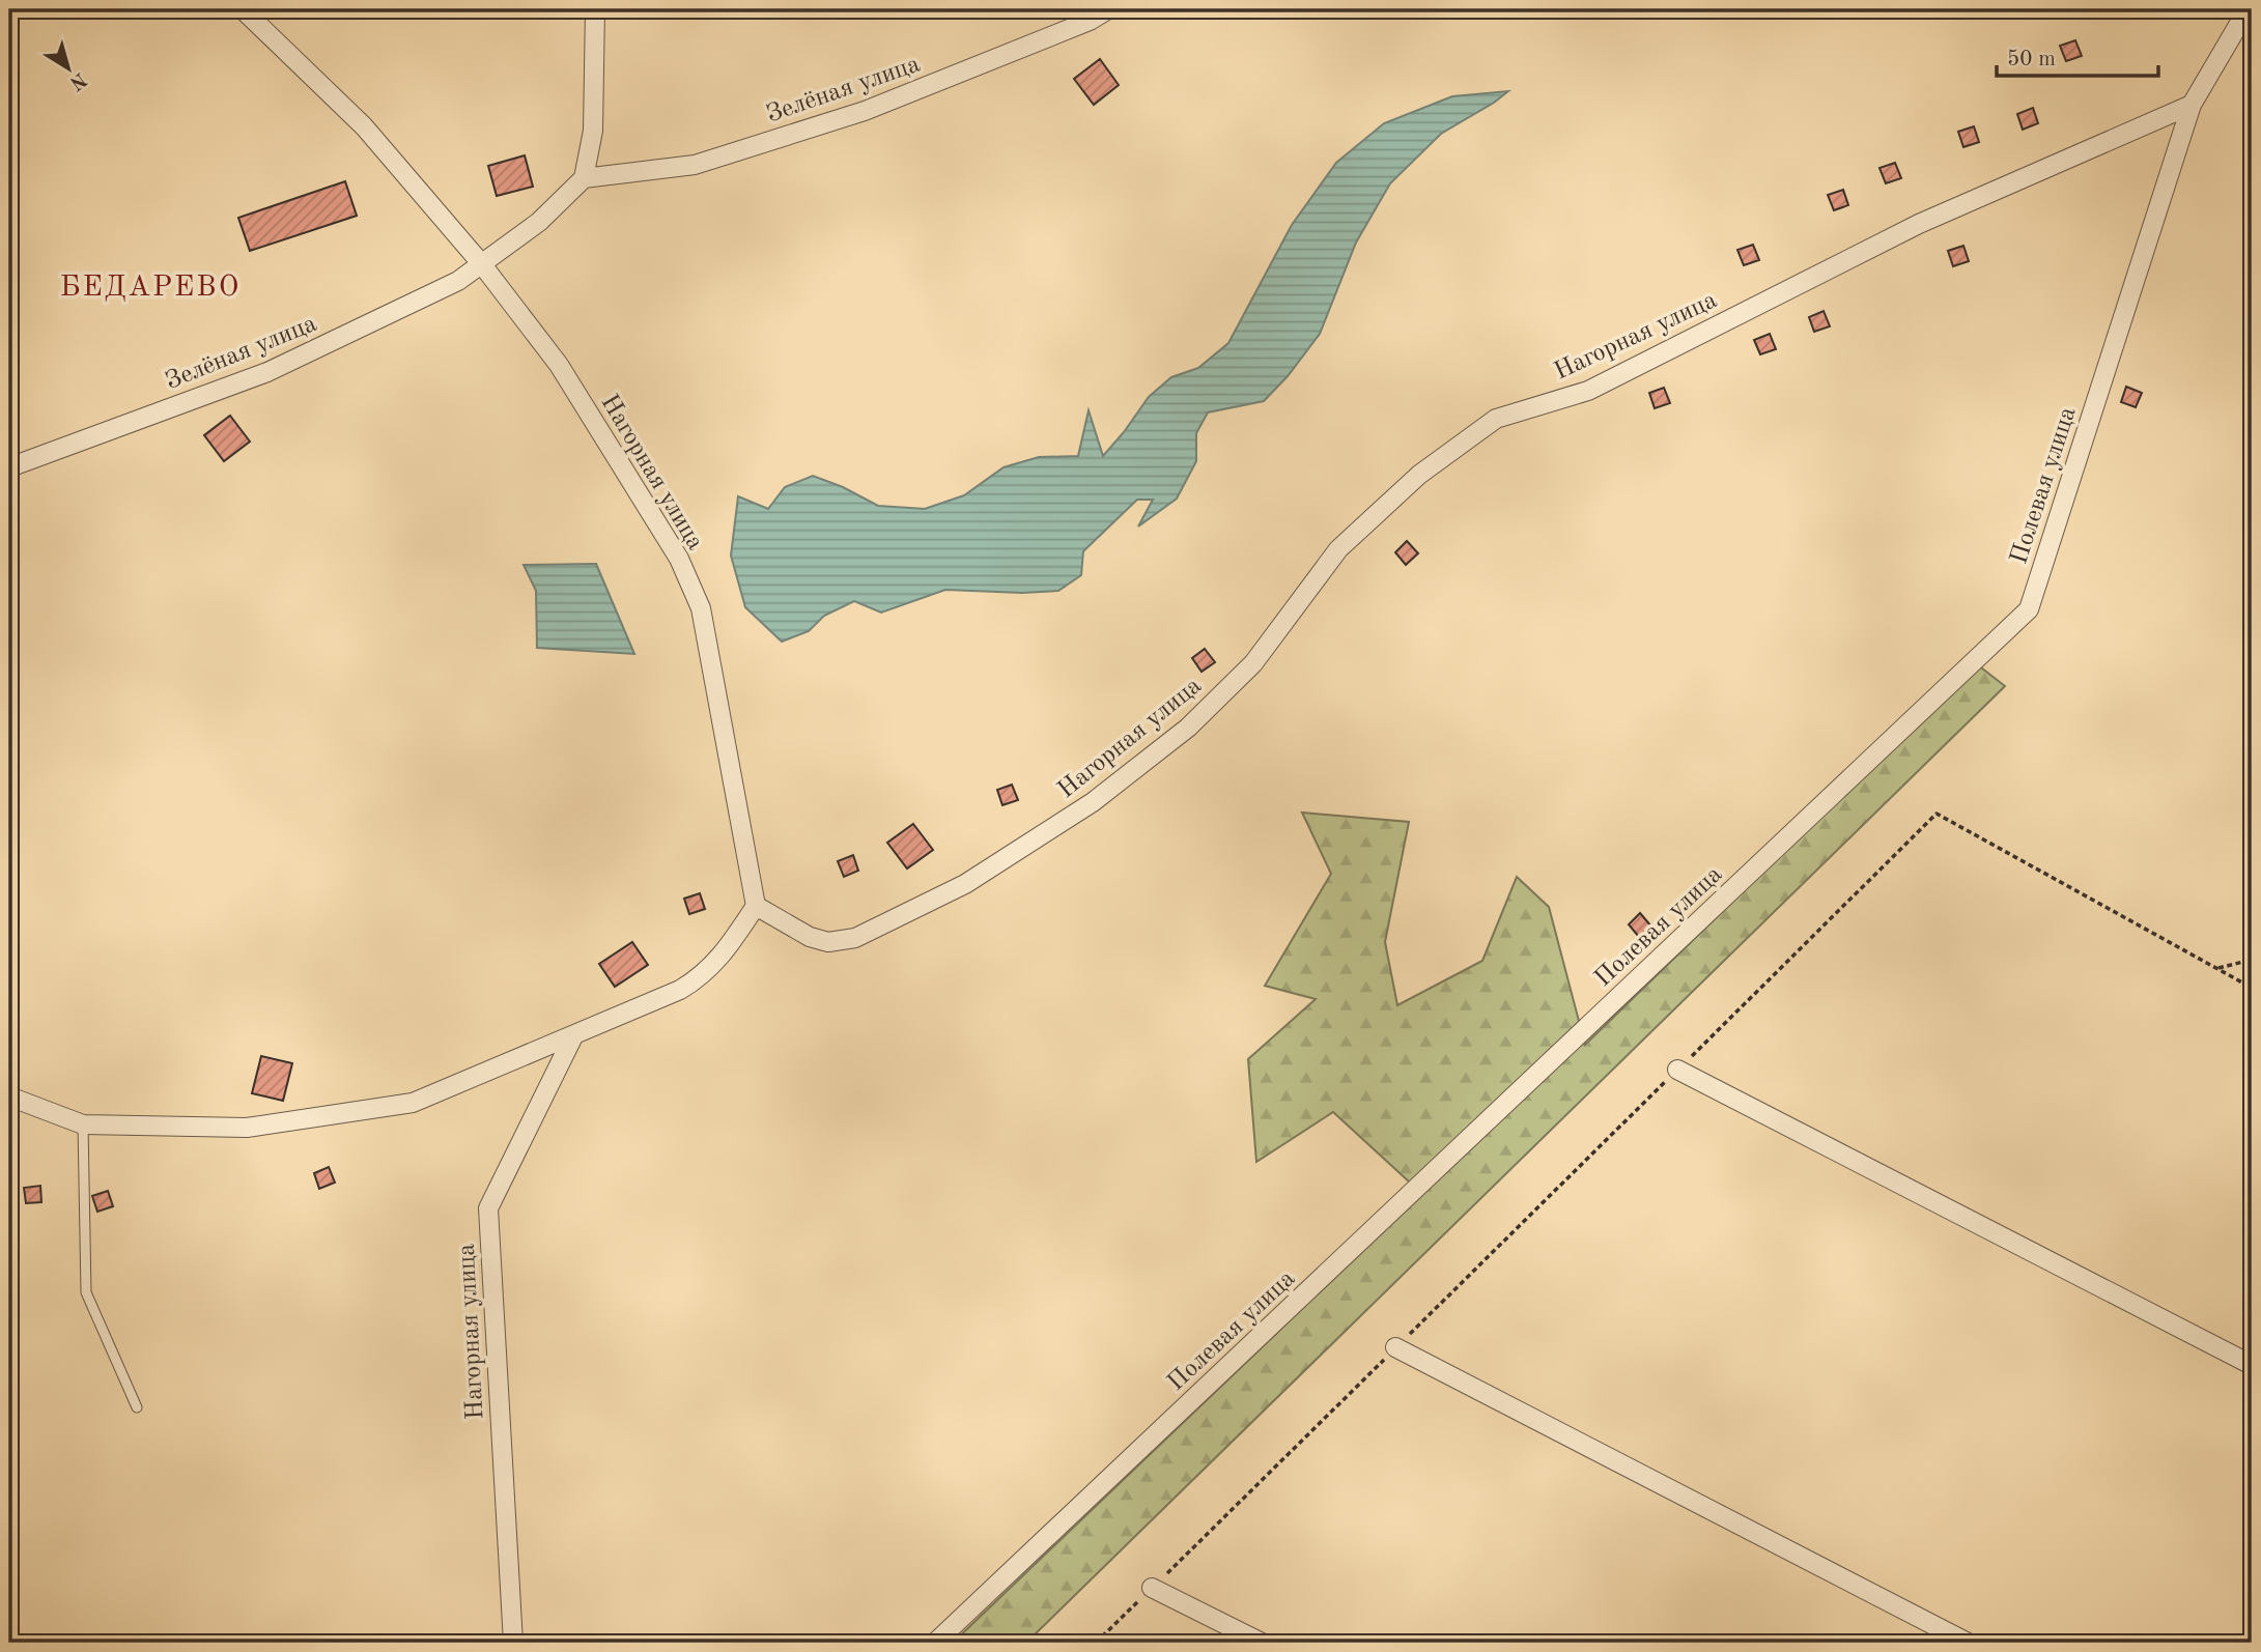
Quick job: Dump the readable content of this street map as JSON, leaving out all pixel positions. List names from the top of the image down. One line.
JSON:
{"streets":{"street":["Зелёная улица","Нагорная улица","Полевая улица"]},"crossings":[["Зелёная улица","Нагорная улица"],["Нагорная улица","Полевая улица"]],"districts":["БЕДАРЕВО"],"scale_bar":"50 m","north":"bottom right"}
